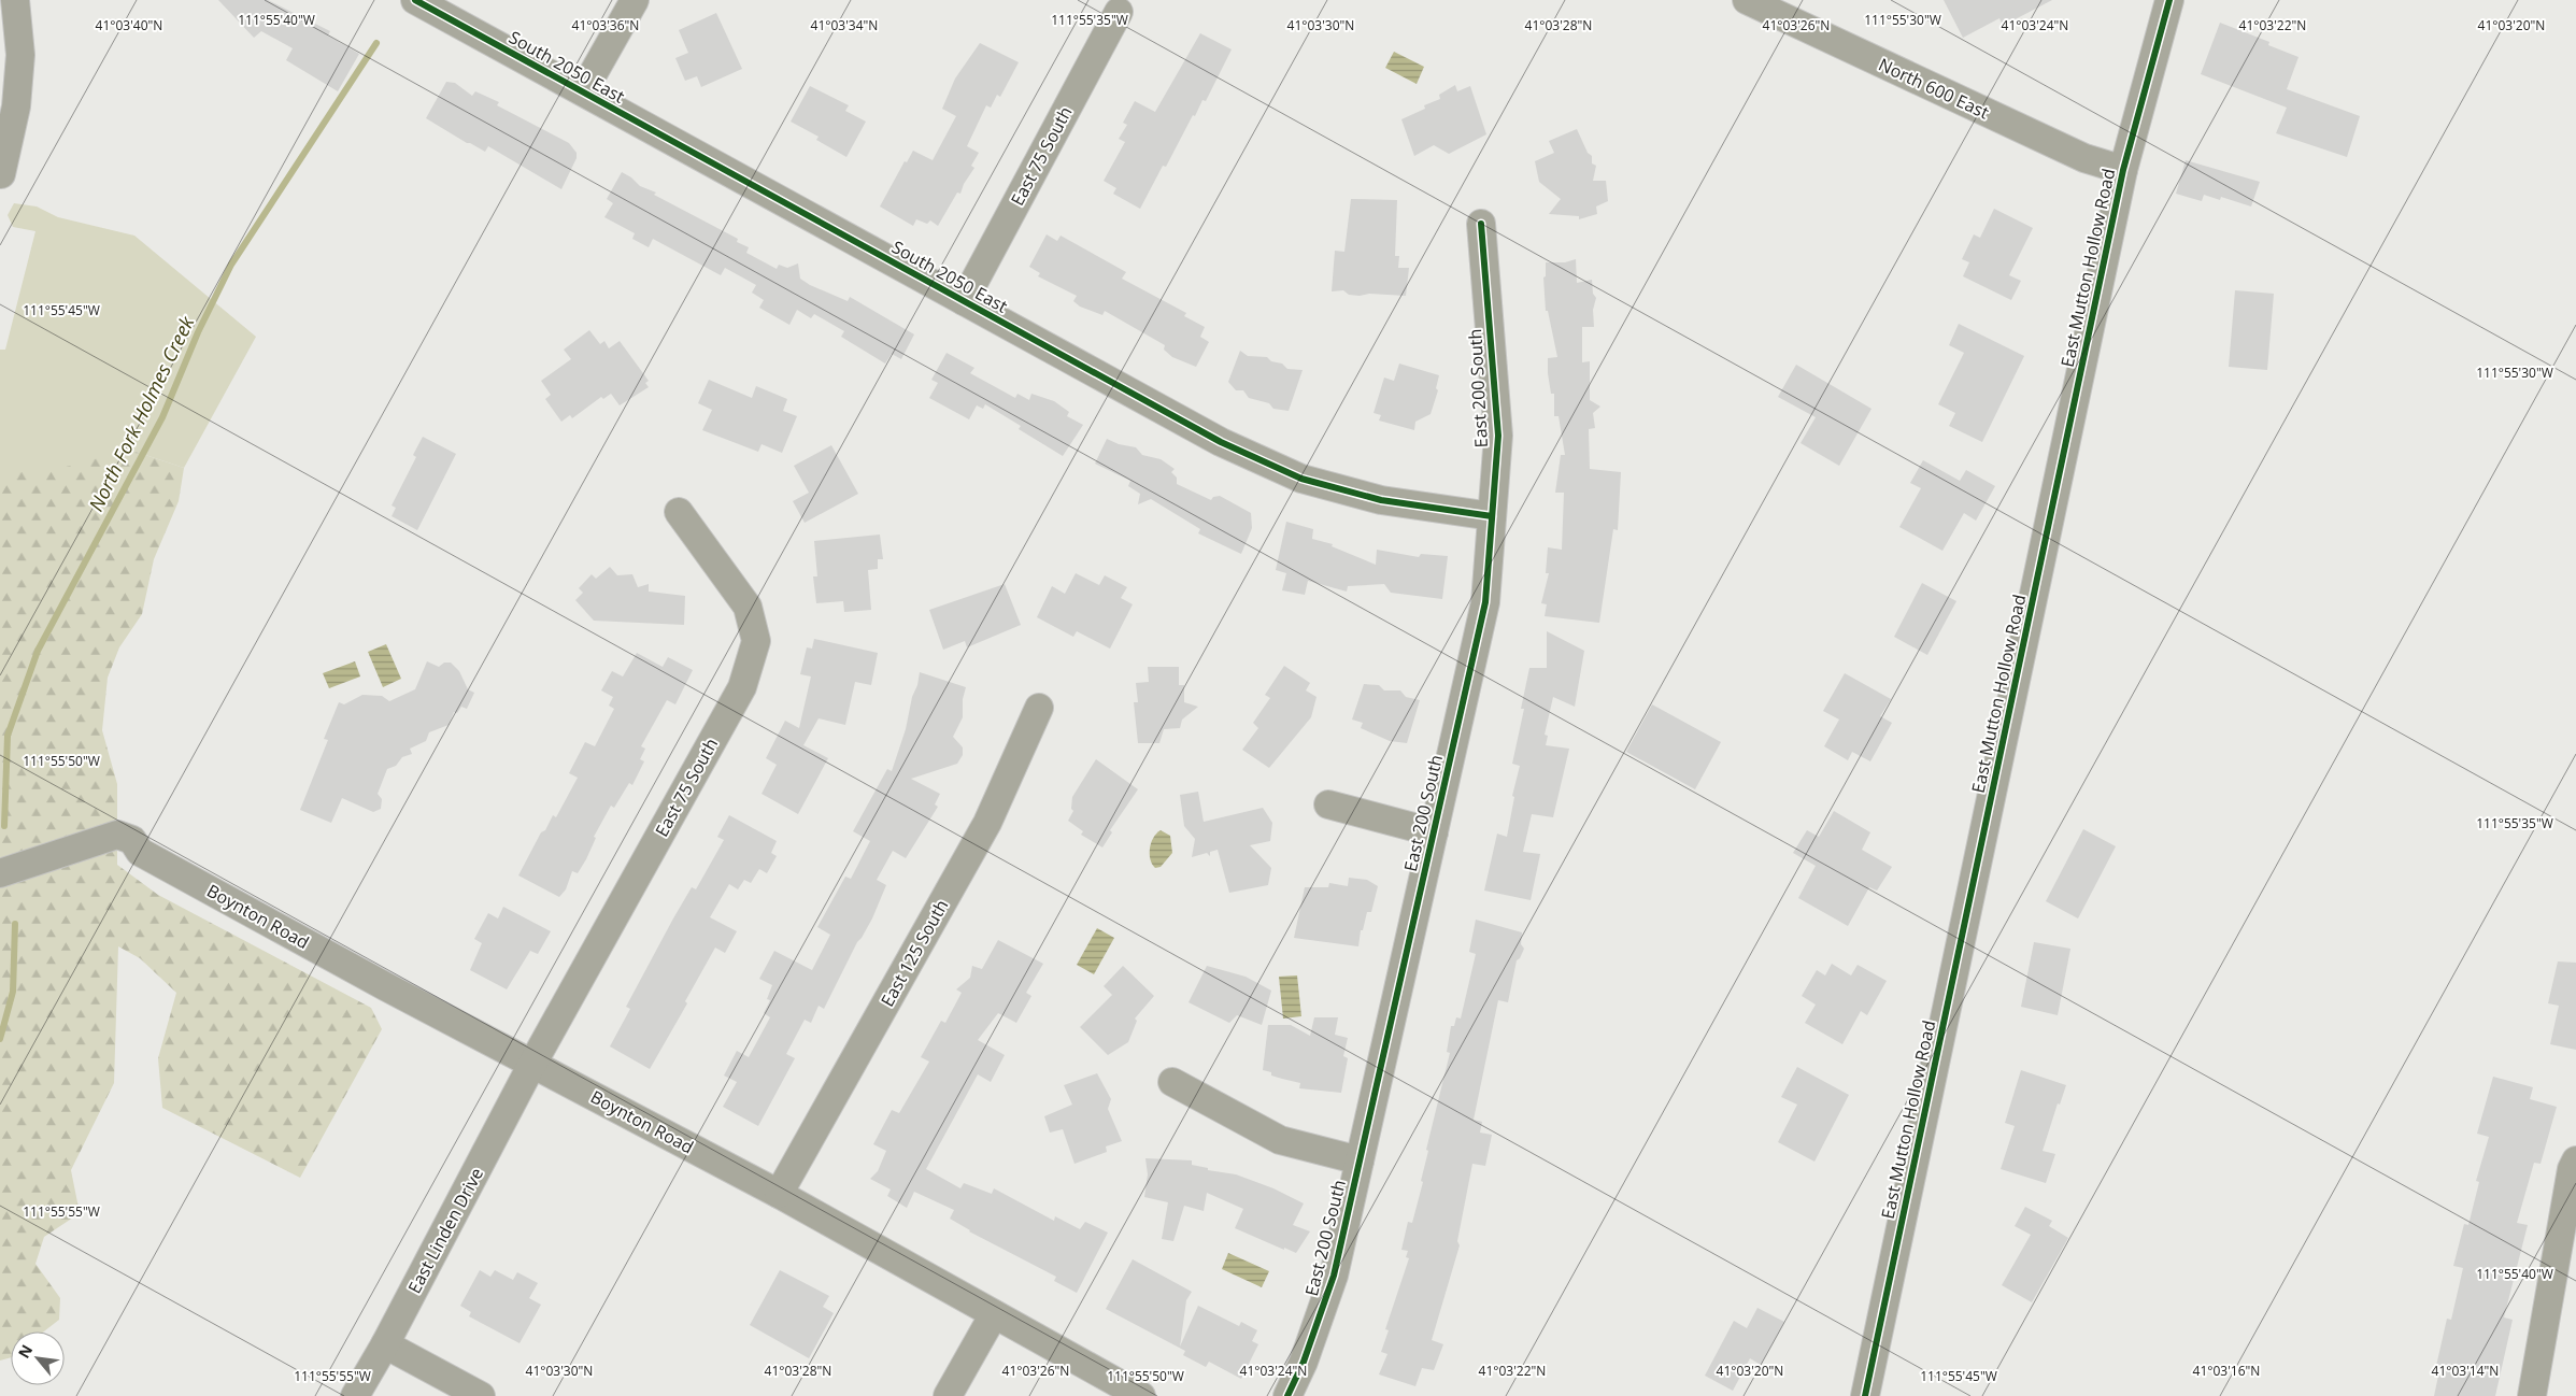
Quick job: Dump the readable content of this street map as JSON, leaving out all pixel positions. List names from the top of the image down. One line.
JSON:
{"streets":{"street":["South 2050 East","North 600 East","East 75 South","East Mutton Hollow Road","East 200 South","Boynton Road","East 125 South","East Linden Drive"]},"crossings":[["South 2050 East","East 75 South"],["South 2050 East","East 200 South"],["North 600 East","East Mutton Hollow Road"],["East 75 South","Boynton Road"],["East 75 South","East Linden Drive"],["Boynton Road","East 125 South"],["Boynton Road","East Linden Drive"]],"water":["North Fork Holmes Creek"],"north":"top left","coordinates":["111°55'40\"W","111°55'35\"W","111°55'30\"W","41°03'40\"N","41°03'30\"N","41°03'36\"N","41°03'34\"N","41°03'28\"N","41°03'26\"N","41°03'24\"N","41°03'22\"N","41°03'20\"N","111°55'45\"W","111°55'50\"W","111°55'55\"W","41°03'16\"N","41°03'14\"N"]}
